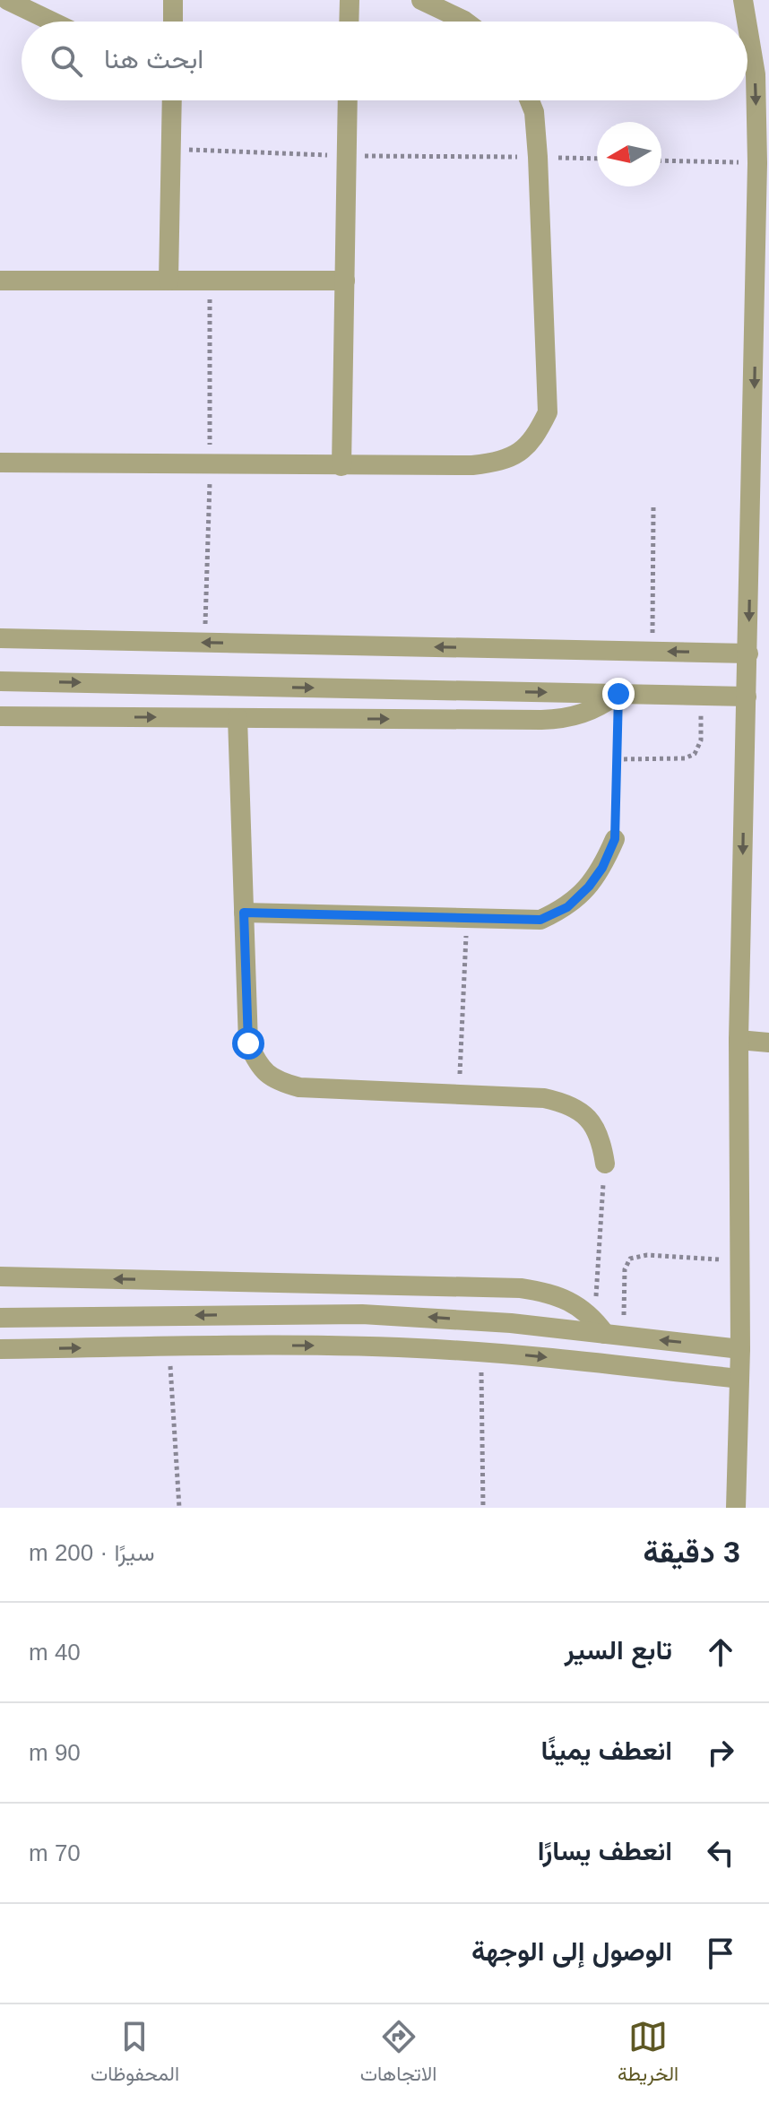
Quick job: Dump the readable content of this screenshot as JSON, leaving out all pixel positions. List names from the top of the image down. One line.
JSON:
{"north":"left","page":{"search":"ابحث هنا","heading":["3 دقيقة","سيرًا · 200 m"],"list":[["تابع السير","40 m"],["انعطف يمينًا","90 m"],["انعطف يسارًا","70 m"],"الوصول إلى الوجهة"],"nav":["الخريطة","الاتجاهات","المحفوظات"]}}
